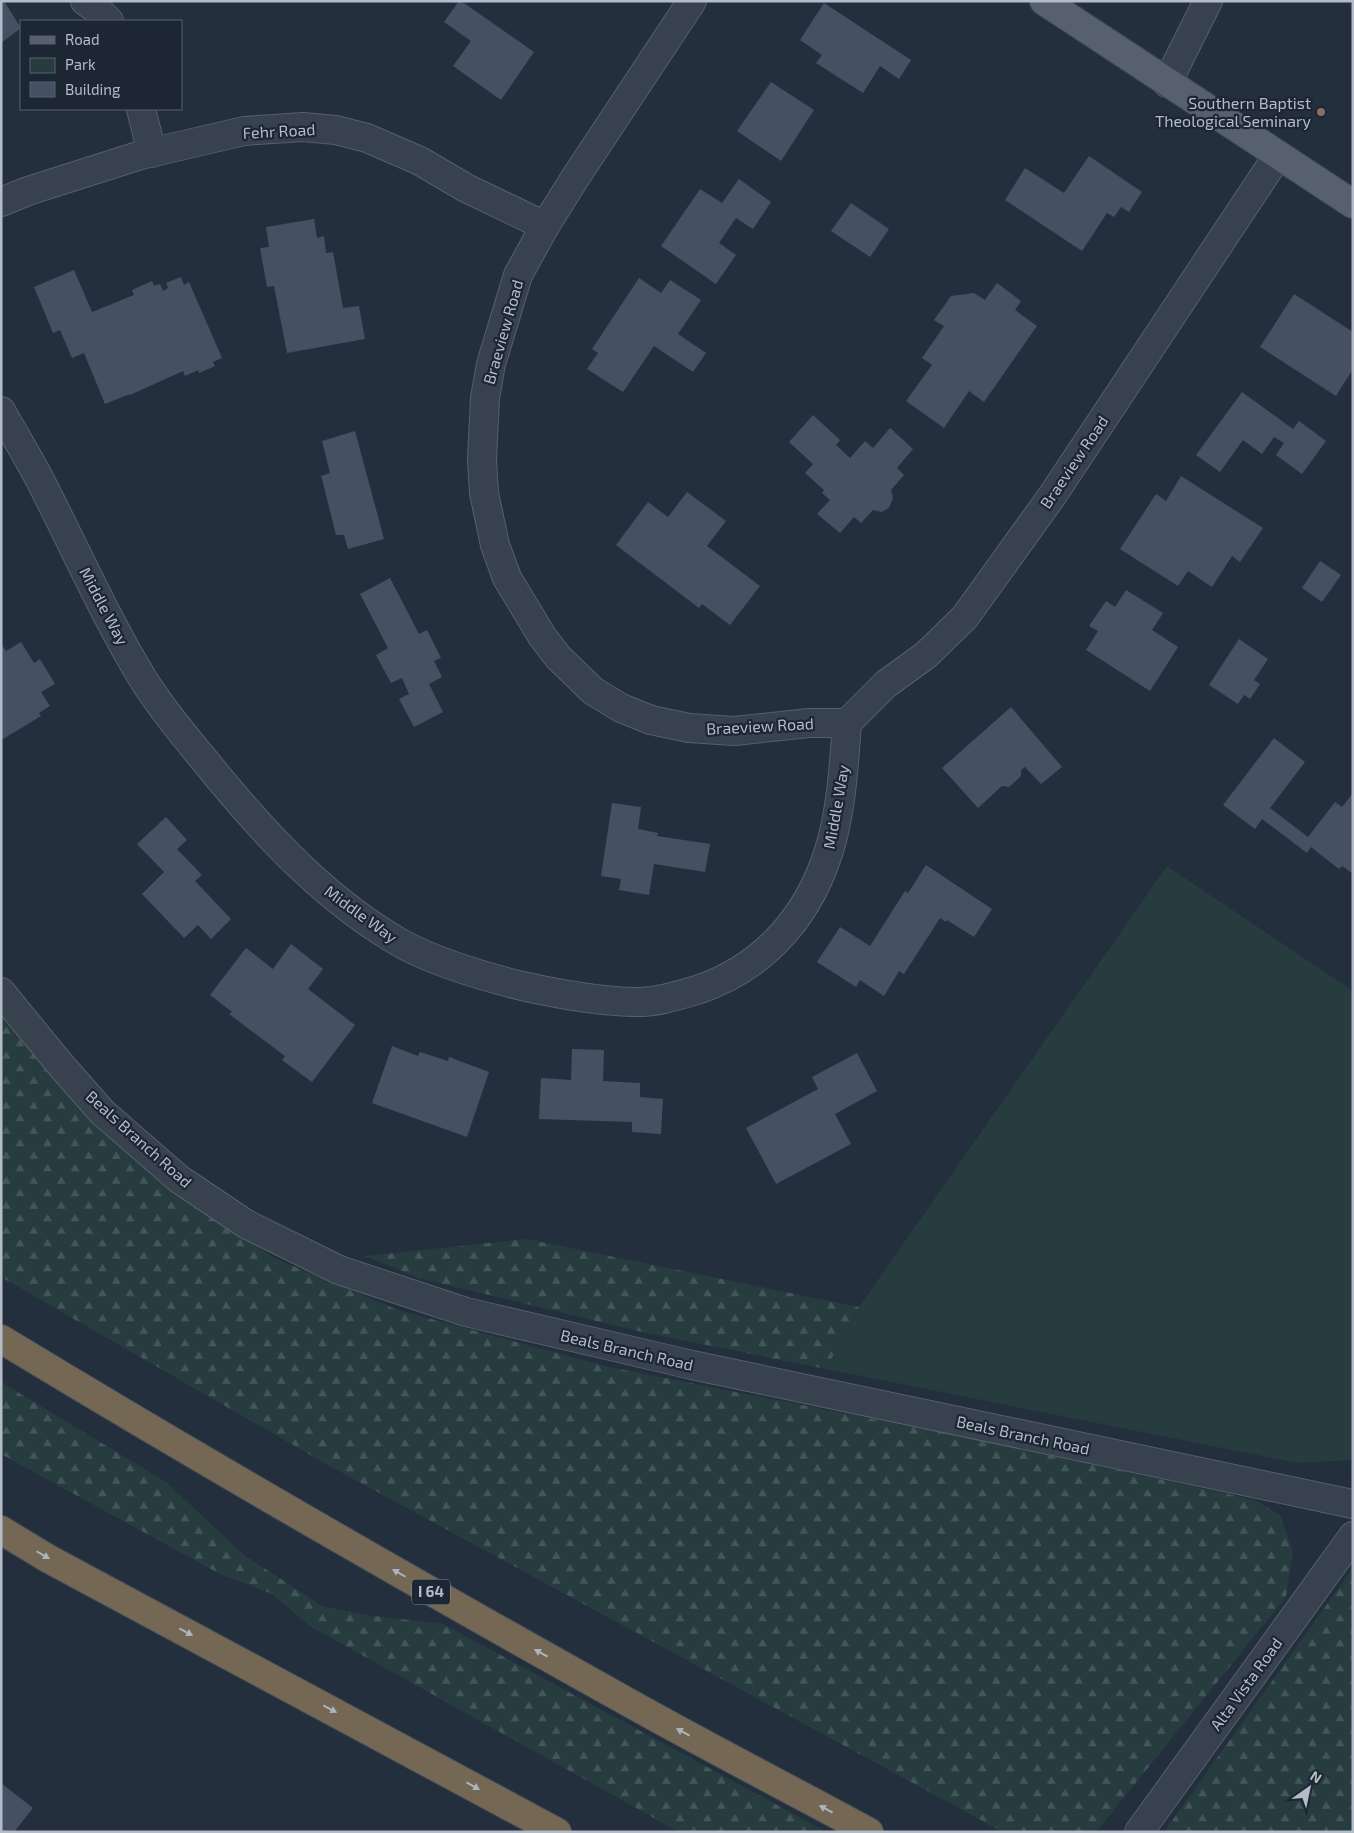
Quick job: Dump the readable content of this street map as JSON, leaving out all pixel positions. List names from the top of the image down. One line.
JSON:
{"streets":{"highway":["I 64"],"street":["Fehr Road","Braeview Road","Middle Way","Beals Branch Road","Alta Vista Road"]},"crossings":[["Fehr Road","Braeview Road"],["Braeview Road","Middle Way"]],"places":["Southern Baptist Theological Seminary"],"legend":["Road","Park","Building"],"north":"top right"}
